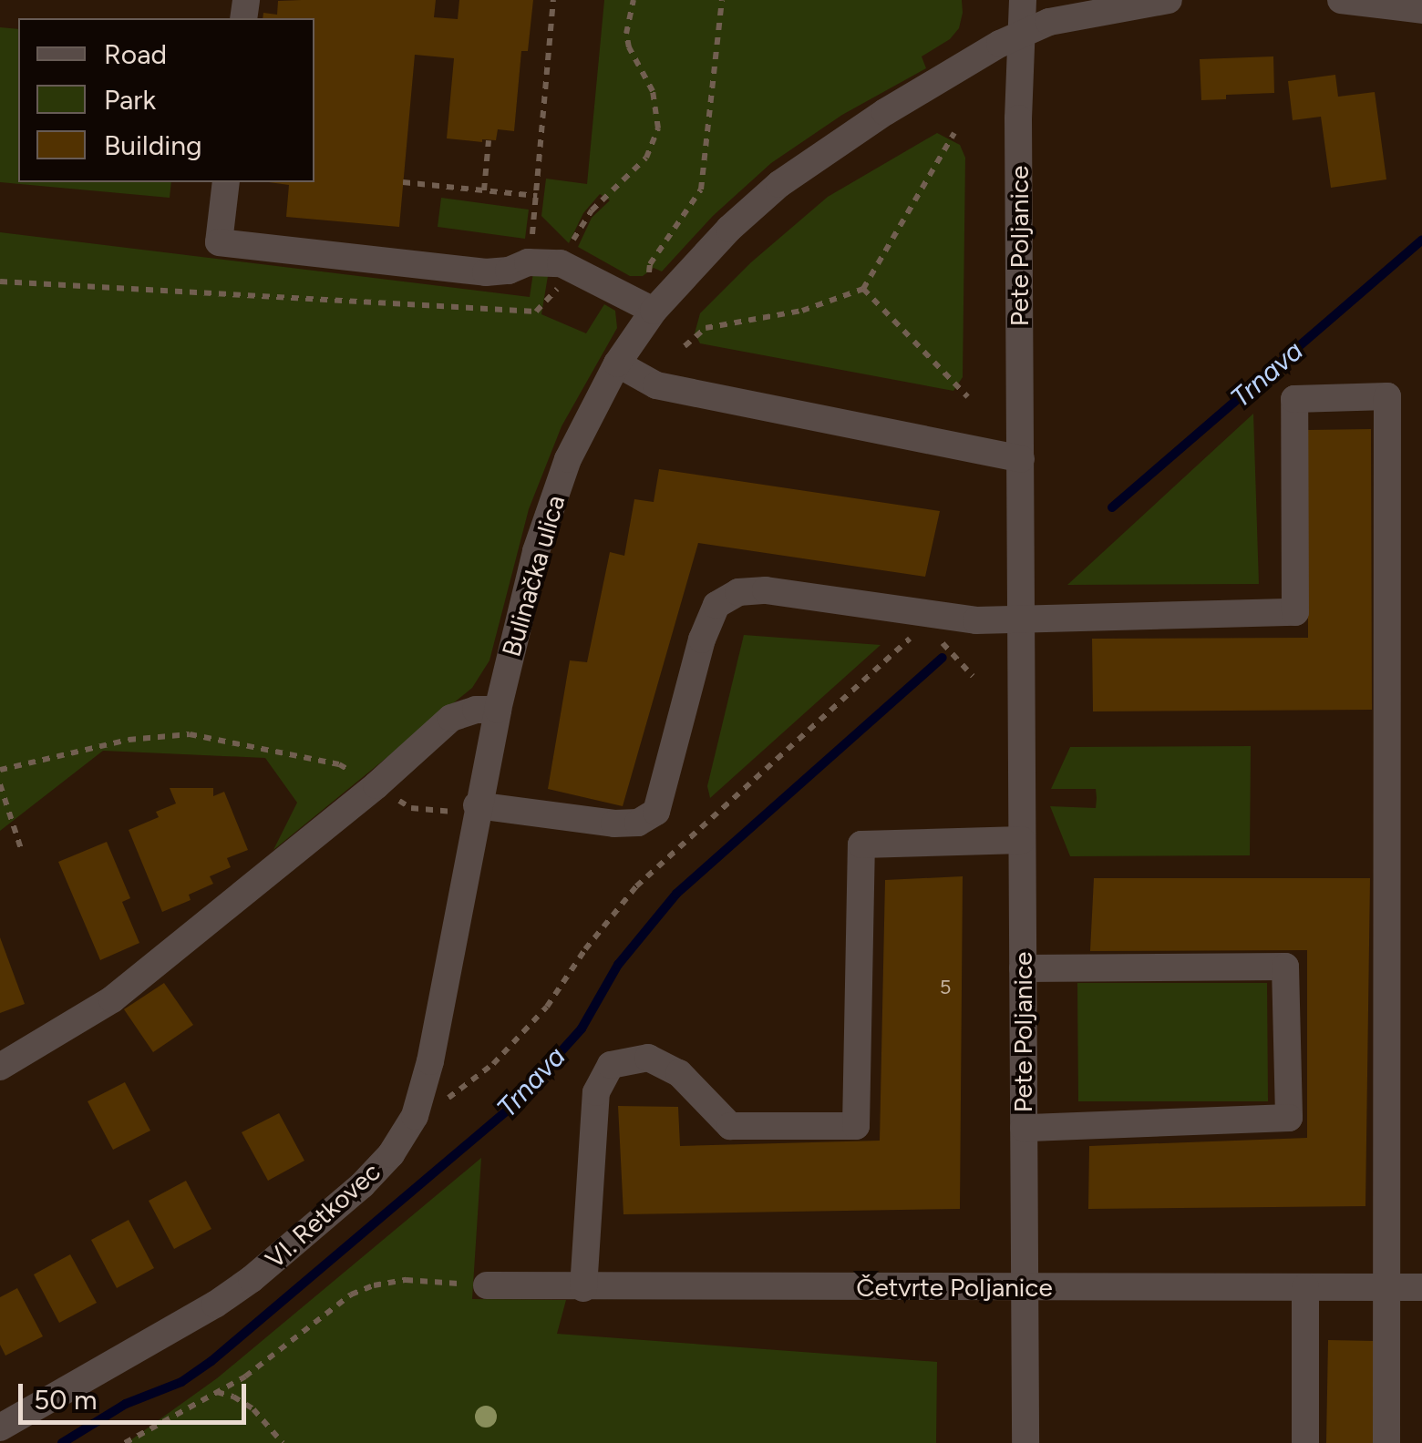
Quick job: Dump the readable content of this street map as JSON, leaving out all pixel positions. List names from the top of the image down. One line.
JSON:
{"streets":{"street":["Pete Poljanice","Bulinačka ulica","VI. Retkovec","Četvrte Poljanice"]},"crossings":[["Pete Poljanice","Bulinačka ulica"],["Pete Poljanice","Četvrte Poljanice"],["Bulinačka ulica","VI. Retkovec"]],"water":["Trnava"],"house_numbers":["5"],"legend":["Road","Park","Building"],"scale_bar":"50 m"}
